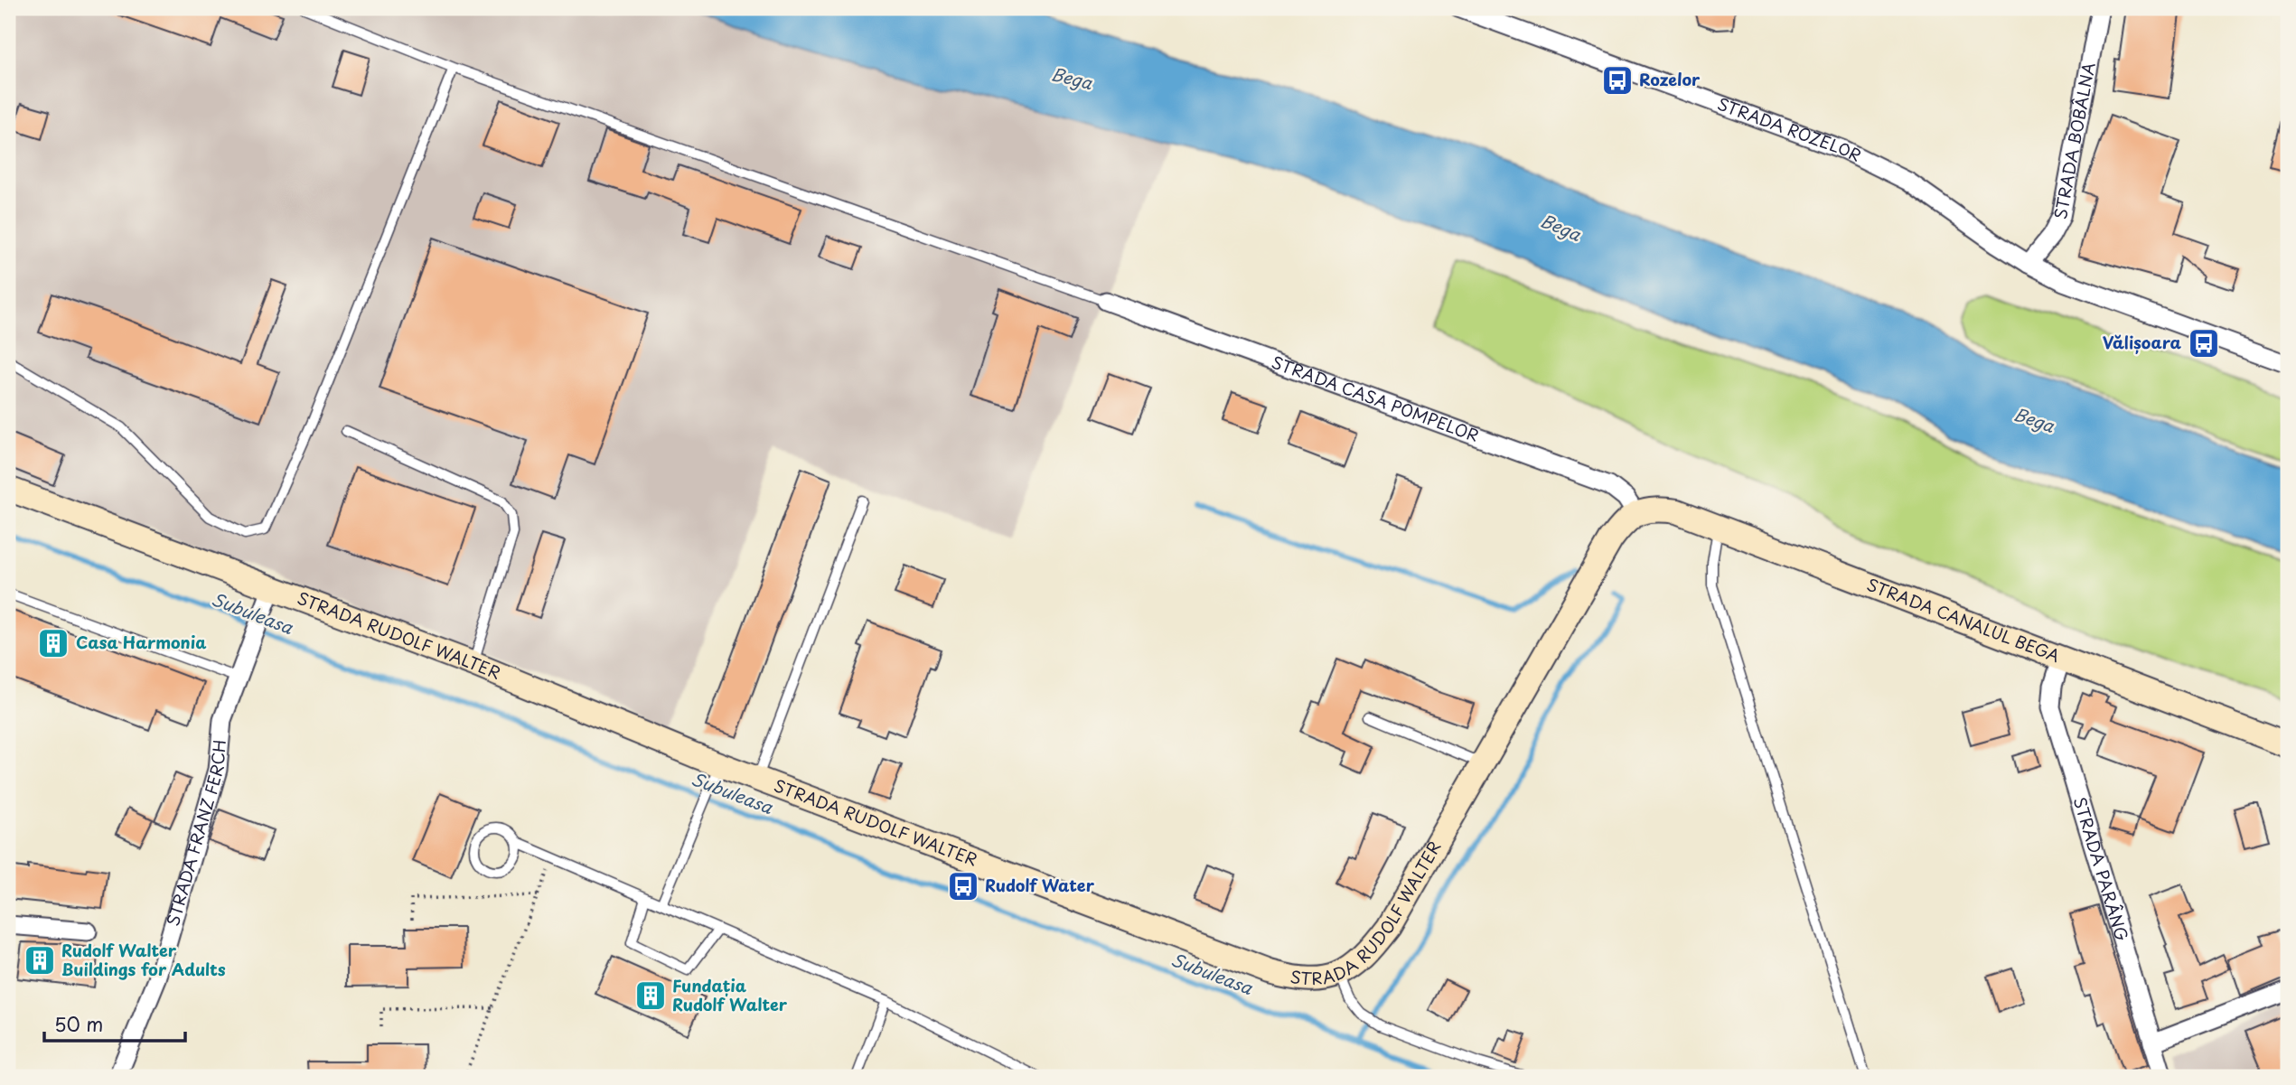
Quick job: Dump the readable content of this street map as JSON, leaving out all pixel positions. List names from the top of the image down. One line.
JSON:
{"streets":{"street":["STRADA ROZELOR","STRADA BOBÂLNA","STRADA CASA POMPELOR","STRADA CANALUL BEGA","STRADA RUDOLF WALTER","STRADA FRANZ FERCH","STRADA PARÂNG"]},"crossings":[["STRADA ROZELOR","STRADA BOBÂLNA"],["STRADA CASA POMPELOR","STRADA CANALUL BEGA"],["STRADA CASA POMPELOR","STRADA RUDOLF WALTER"],["STRADA CANALUL BEGA","STRADA RUDOLF WALTER"],["STRADA CANALUL BEGA","STRADA PARÂNG"],["STRADA RUDOLF WALTER","STRADA FRANZ FERCH"]],"water":["Bega","Subuleasa"],"places":{"bus stop":["Rozelor","Vălișoara","Rudolf Water"],"building":["Casa Harmonia","Rudolf Walter Buildings for Adults","Fundația Rudolf Walter"]},"scale_bar":"50 m"}
